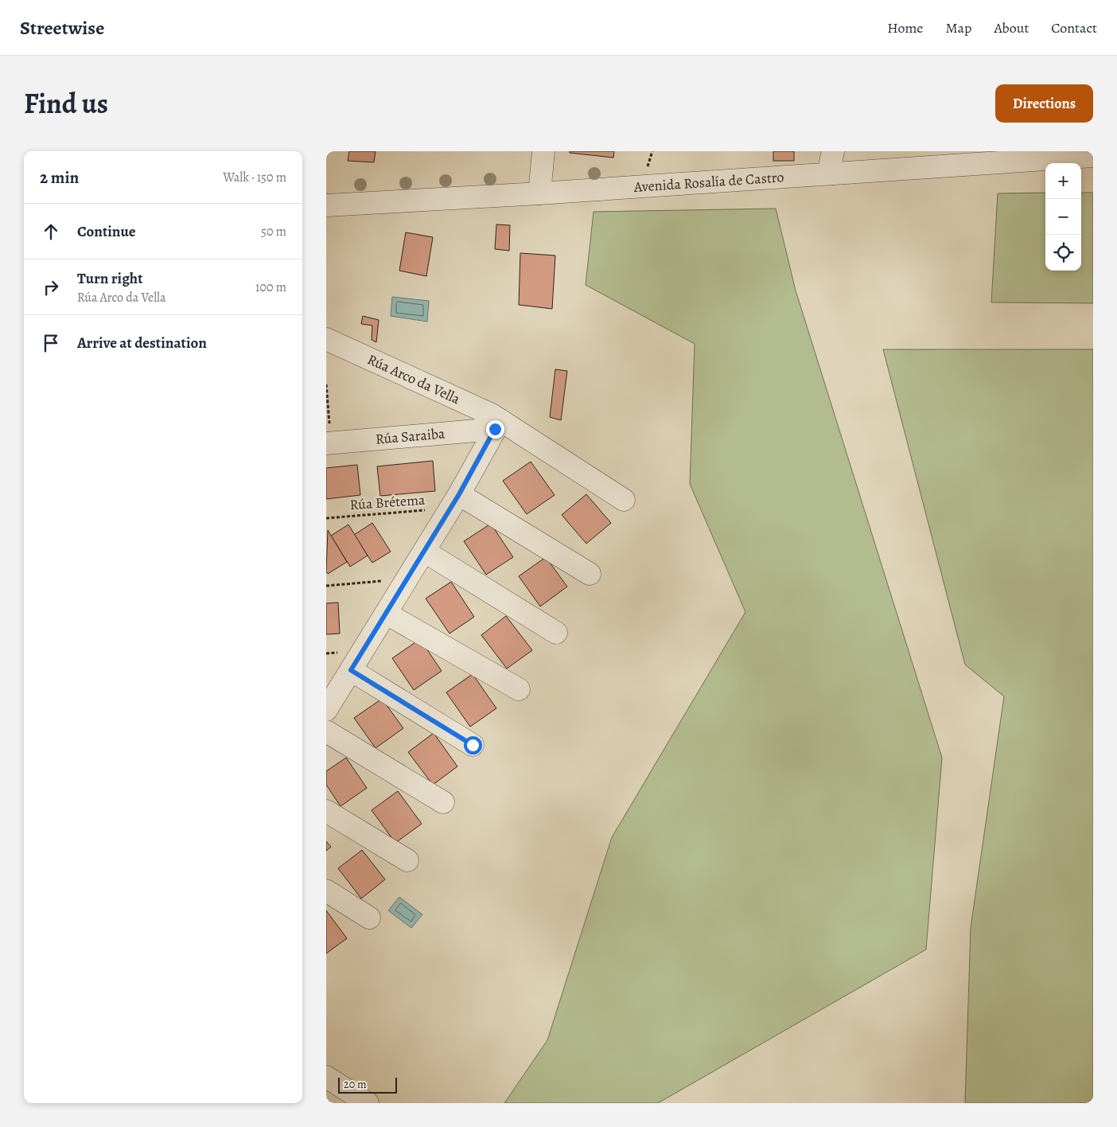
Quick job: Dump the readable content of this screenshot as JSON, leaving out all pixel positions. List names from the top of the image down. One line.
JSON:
{"streets":{"street":["Avenida Rosalía de Castro","Rúa Arco da Vella","Rúa Saraiba"],"path":["Rúa Brétema"]},"crossings":[["Rúa Arco da Vella","Rúa Saraiba"]],"scale_bar":"20 m","page":{"header":"Streetwise","nav":["Home","Map","About","Contact"],"title":"Find us","buttons":"Directions","heading":["2 min","Walk · 150 m"],"map_buttons":["+","−"],"list":[["Continue","50 m"],["Turn right","Rúa Arco da Vella","100 m"],"Arrive at destination"],"scale":"20 m"}}
